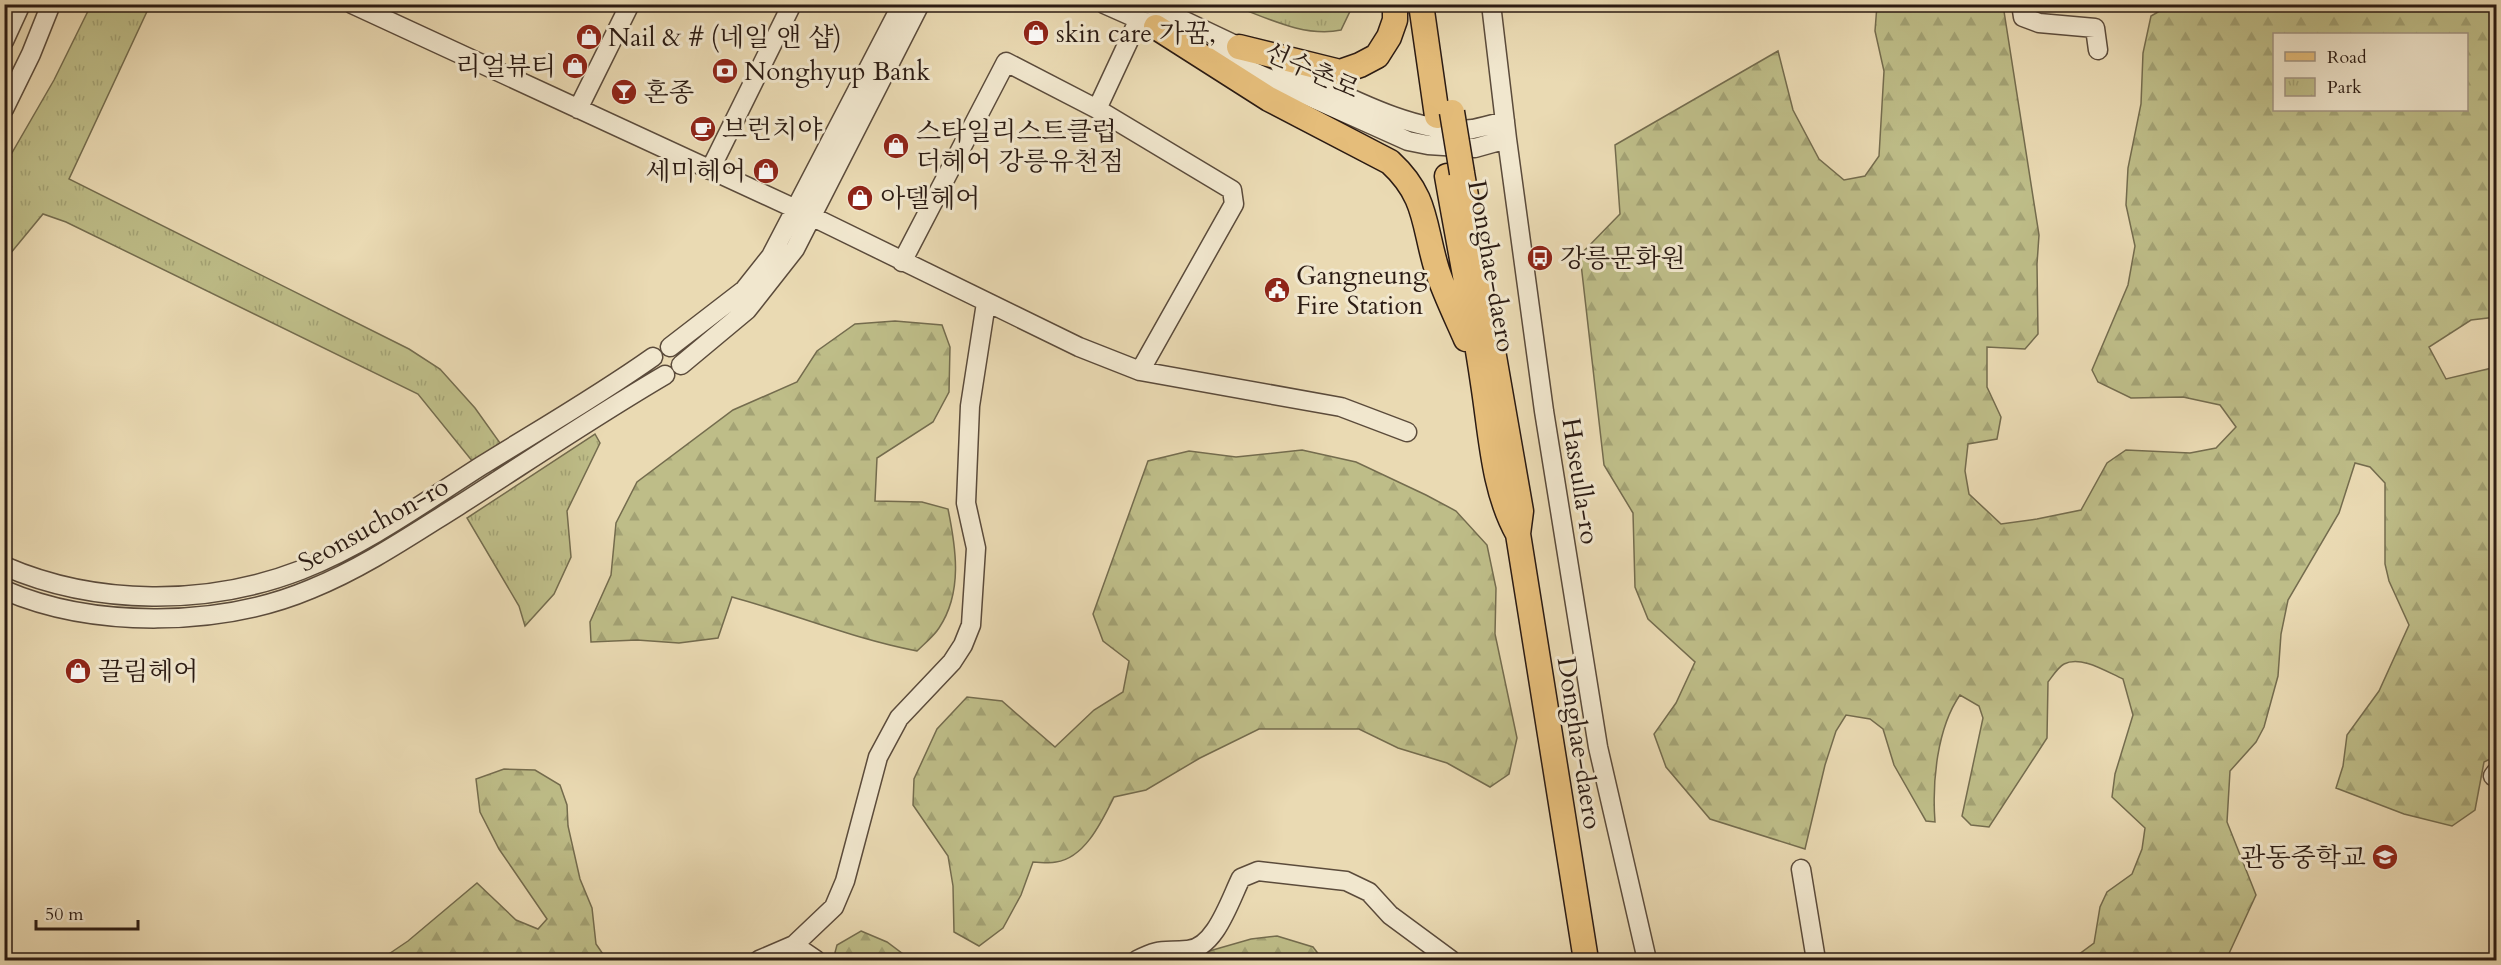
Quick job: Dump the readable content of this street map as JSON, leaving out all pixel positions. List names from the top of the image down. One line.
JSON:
{"streets":{"main road":["Donghae-daero"],"street":["선수촌로","Haseulla-ro","Seonsuchon-ro"]},"crossings":[["선수촌로","Haseulla-ro"]],"places":{"shop":["skin care 가꿈,","Nail & # (네일 앤 샵)","리얼뷰티","스타일리스트클럽 더헤어 강릉유천점","세미헤어","아델헤어","끌림헤어"],"bank":["Nonghyup Bank"],"bar":["혼종"],"cafe":["브런치야"],"bus stop":["강릉문화원"],"public building":["Gangneung Fire Station"],"school or university":["관동중학교"]},"legend":["Road","Park"],"scale_bar":"50 m"}
